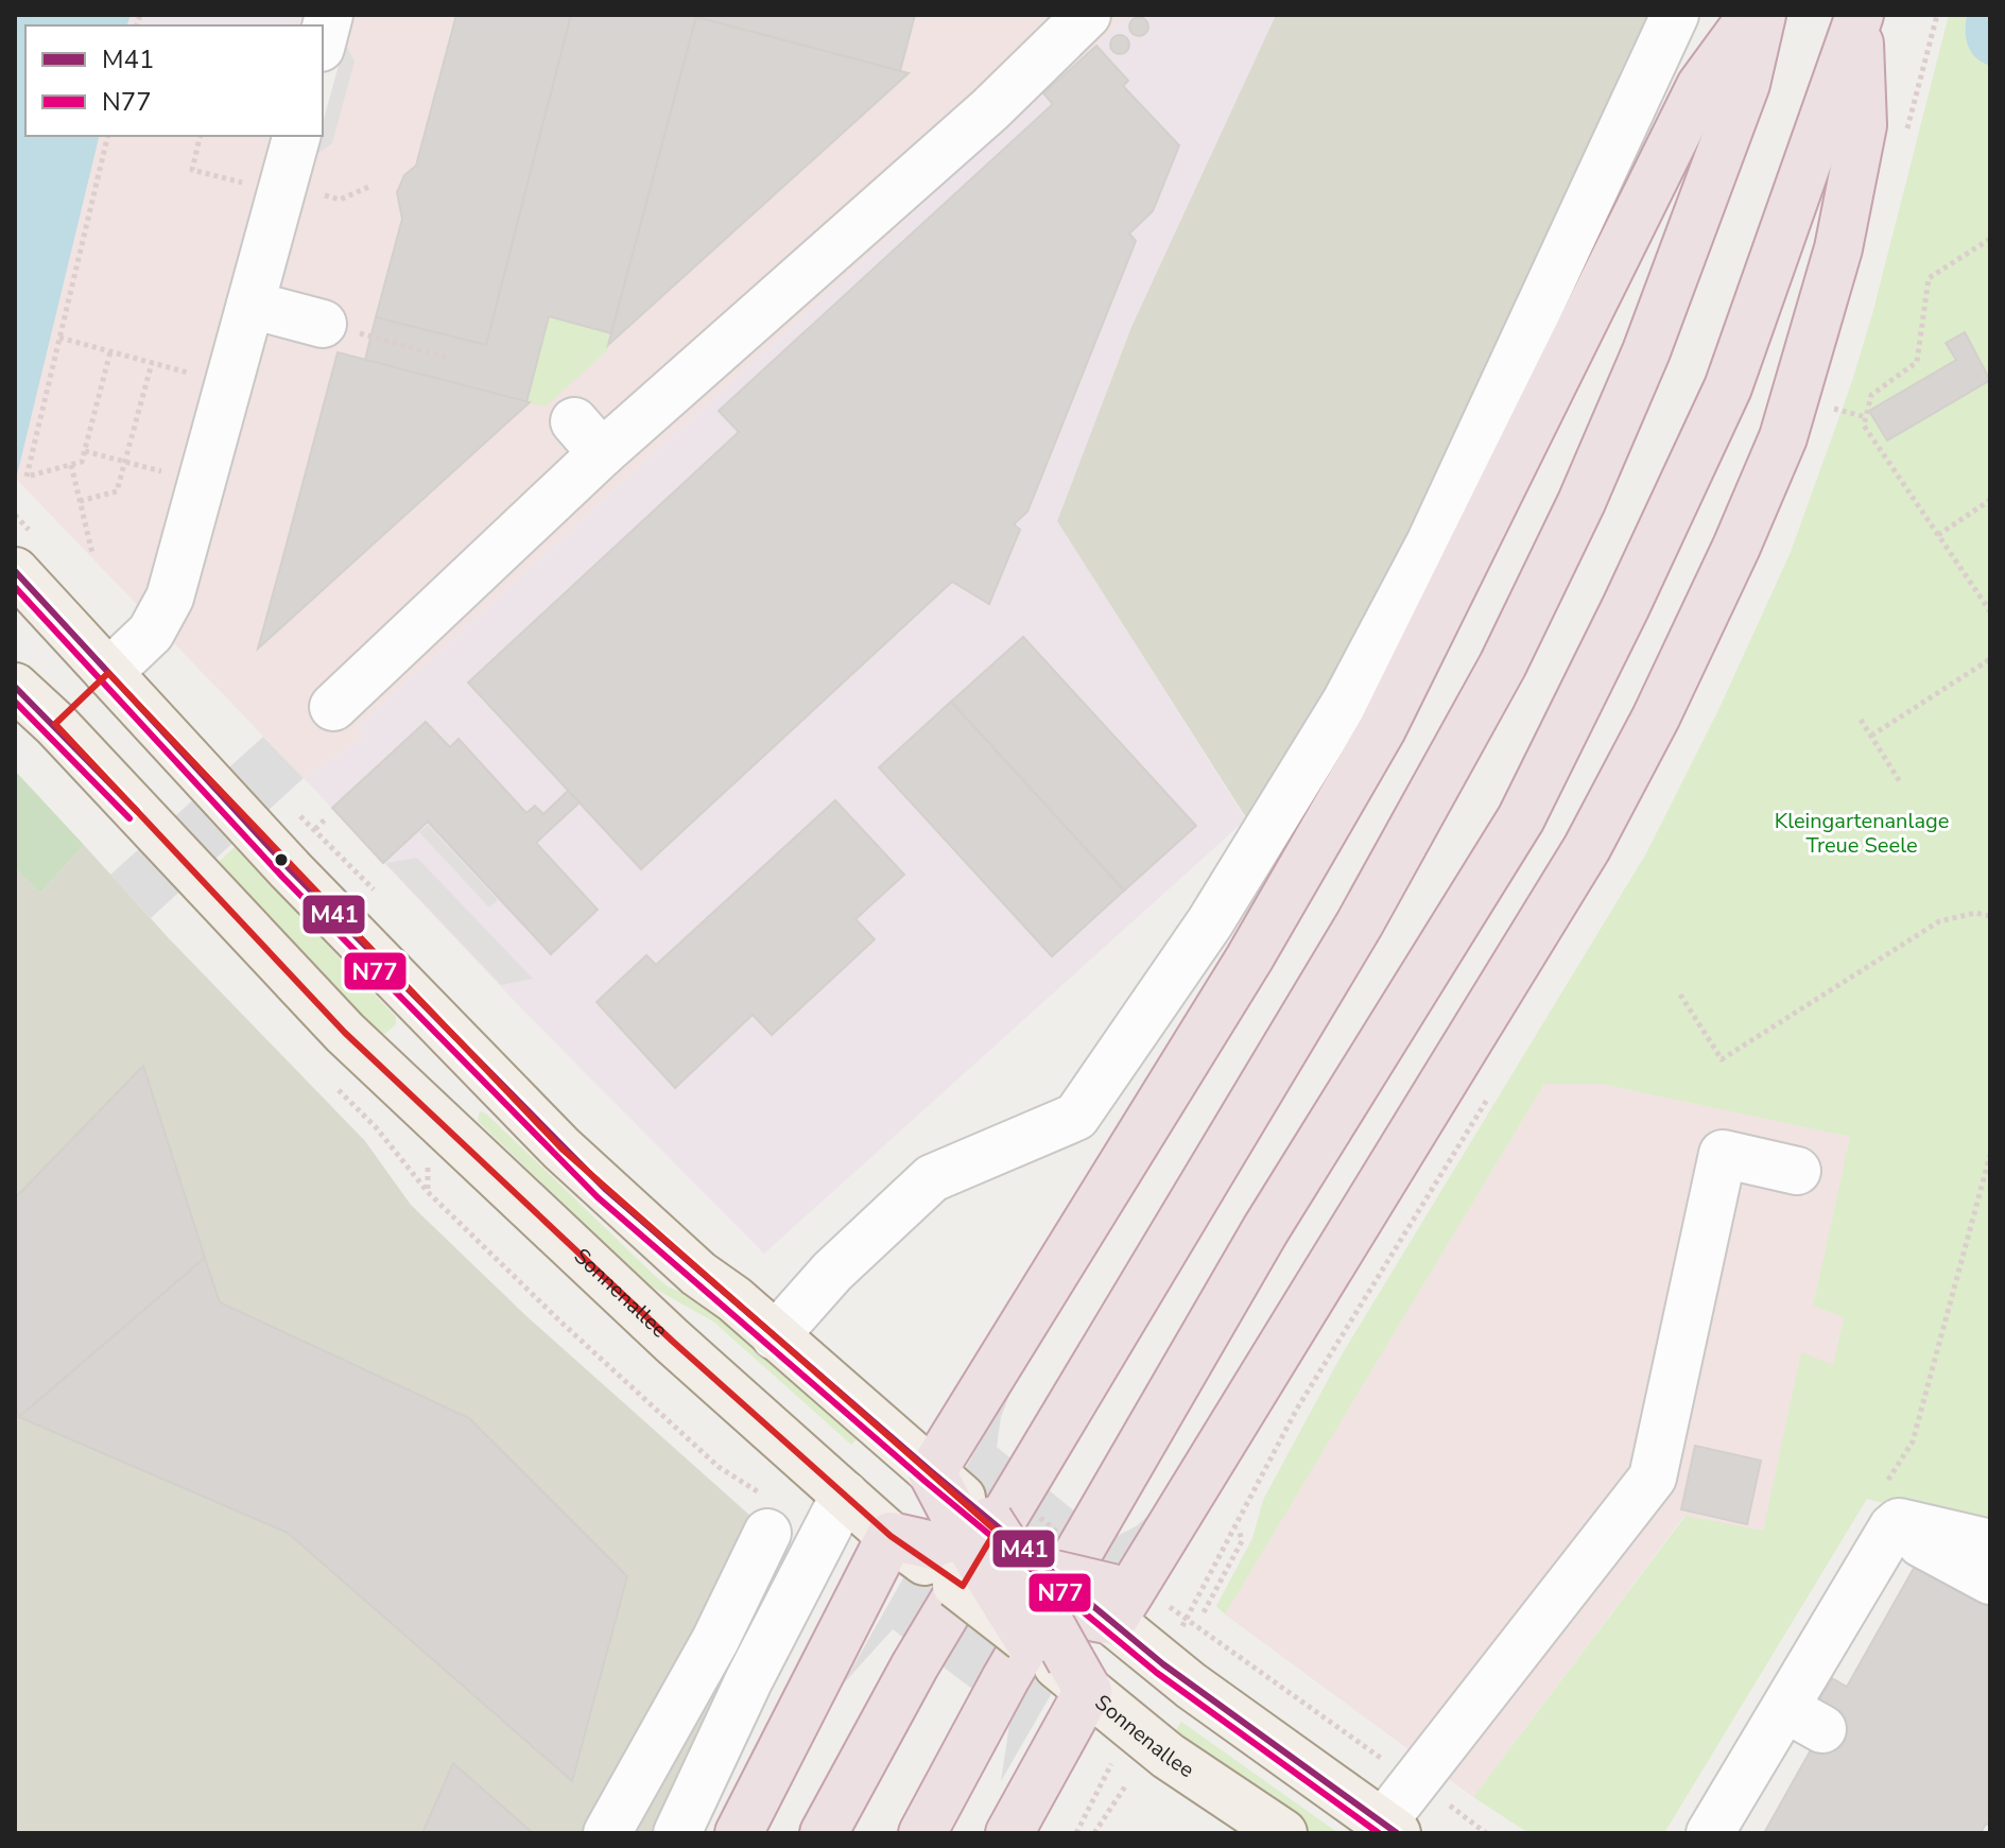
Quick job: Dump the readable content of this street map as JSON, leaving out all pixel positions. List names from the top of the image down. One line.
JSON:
{"streets":{"main road":["Sonnenallee"]},"parks":["Kleingartenanlage Treue Seele"],"lines":["transit line M41","transit line N77"],"legend":["M41","N77"]}
